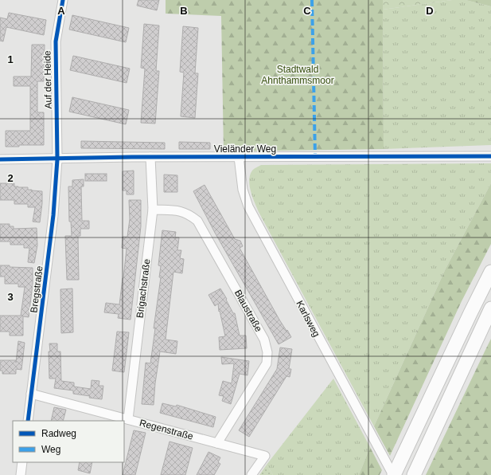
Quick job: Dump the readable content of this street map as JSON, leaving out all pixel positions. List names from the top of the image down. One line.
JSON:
{"streets":{"street":["Auf der Heide","Vieländer Weg","Brigachstraße","Bregstraße","Blaustraße","Karlsweg","Regenstraße"]},"crossings":[["Auf der Heide","Vieländer Weg"],["Auf der Heide","Bregstraße"],["Vieländer Weg","Brigachstraße"],["Vieländer Weg","Bregstraße"],["Vieländer Weg","Karlsweg"],["Brigachstraße","Blaustraße"],["Brigachstraße","Regenstraße"],["Bregstraße","Regenstraße"],["Blaustraße","Regenstraße"]],"parks":["Stadtwald Ahnthammsmoor"],"legend":["Radweg","Weg"],"grid":{"columns":["A","B","C","D"],"rows":["1","2","3"]}}
